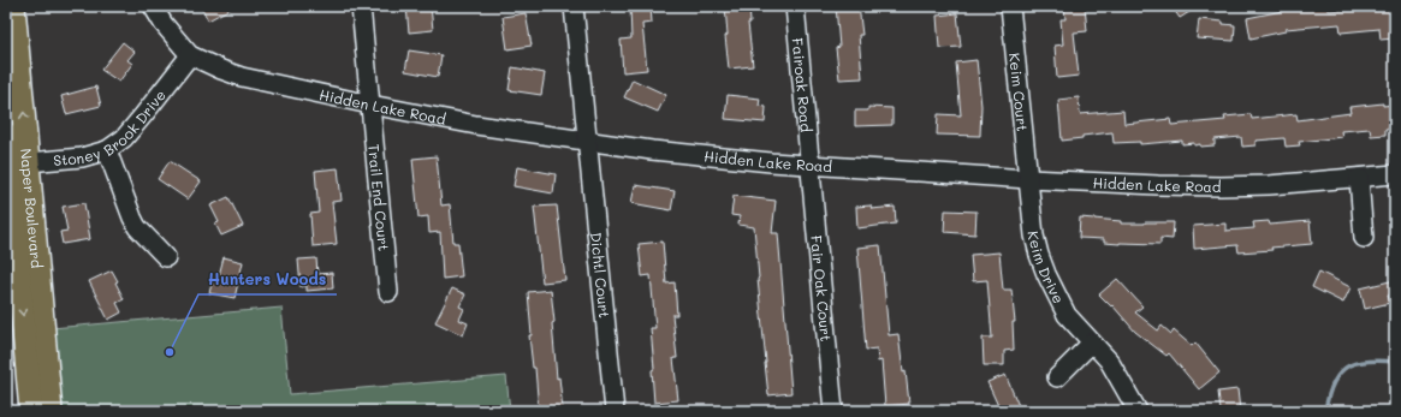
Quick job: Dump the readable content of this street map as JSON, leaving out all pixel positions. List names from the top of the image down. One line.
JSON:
{"streets":{"main road":["Naper Boulevard"],"street":["Fairoak Road","Keim Court","Hidden Lake Road","Stoney Brook Drive","Trail End Court","Keim Drive","Dichtl Court","Fair Oak Court"]},"crossings":[["Fairoak Road","Hidden Lake Road"],["Fairoak Road","Fair Oak Court"],["Keim Court","Hidden Lake Road"],["Keim Court","Keim Drive"],["Hidden Lake Road","Stoney Brook Drive"],["Hidden Lake Road","Trail End Court"],["Hidden Lake Road","Keim Drive"],["Hidden Lake Road","Dichtl Court"],["Hidden Lake Road","Fair Oak Court"],["Stoney Brook Drive","Naper Boulevard"]],"places":["Hunters Woods"]}
